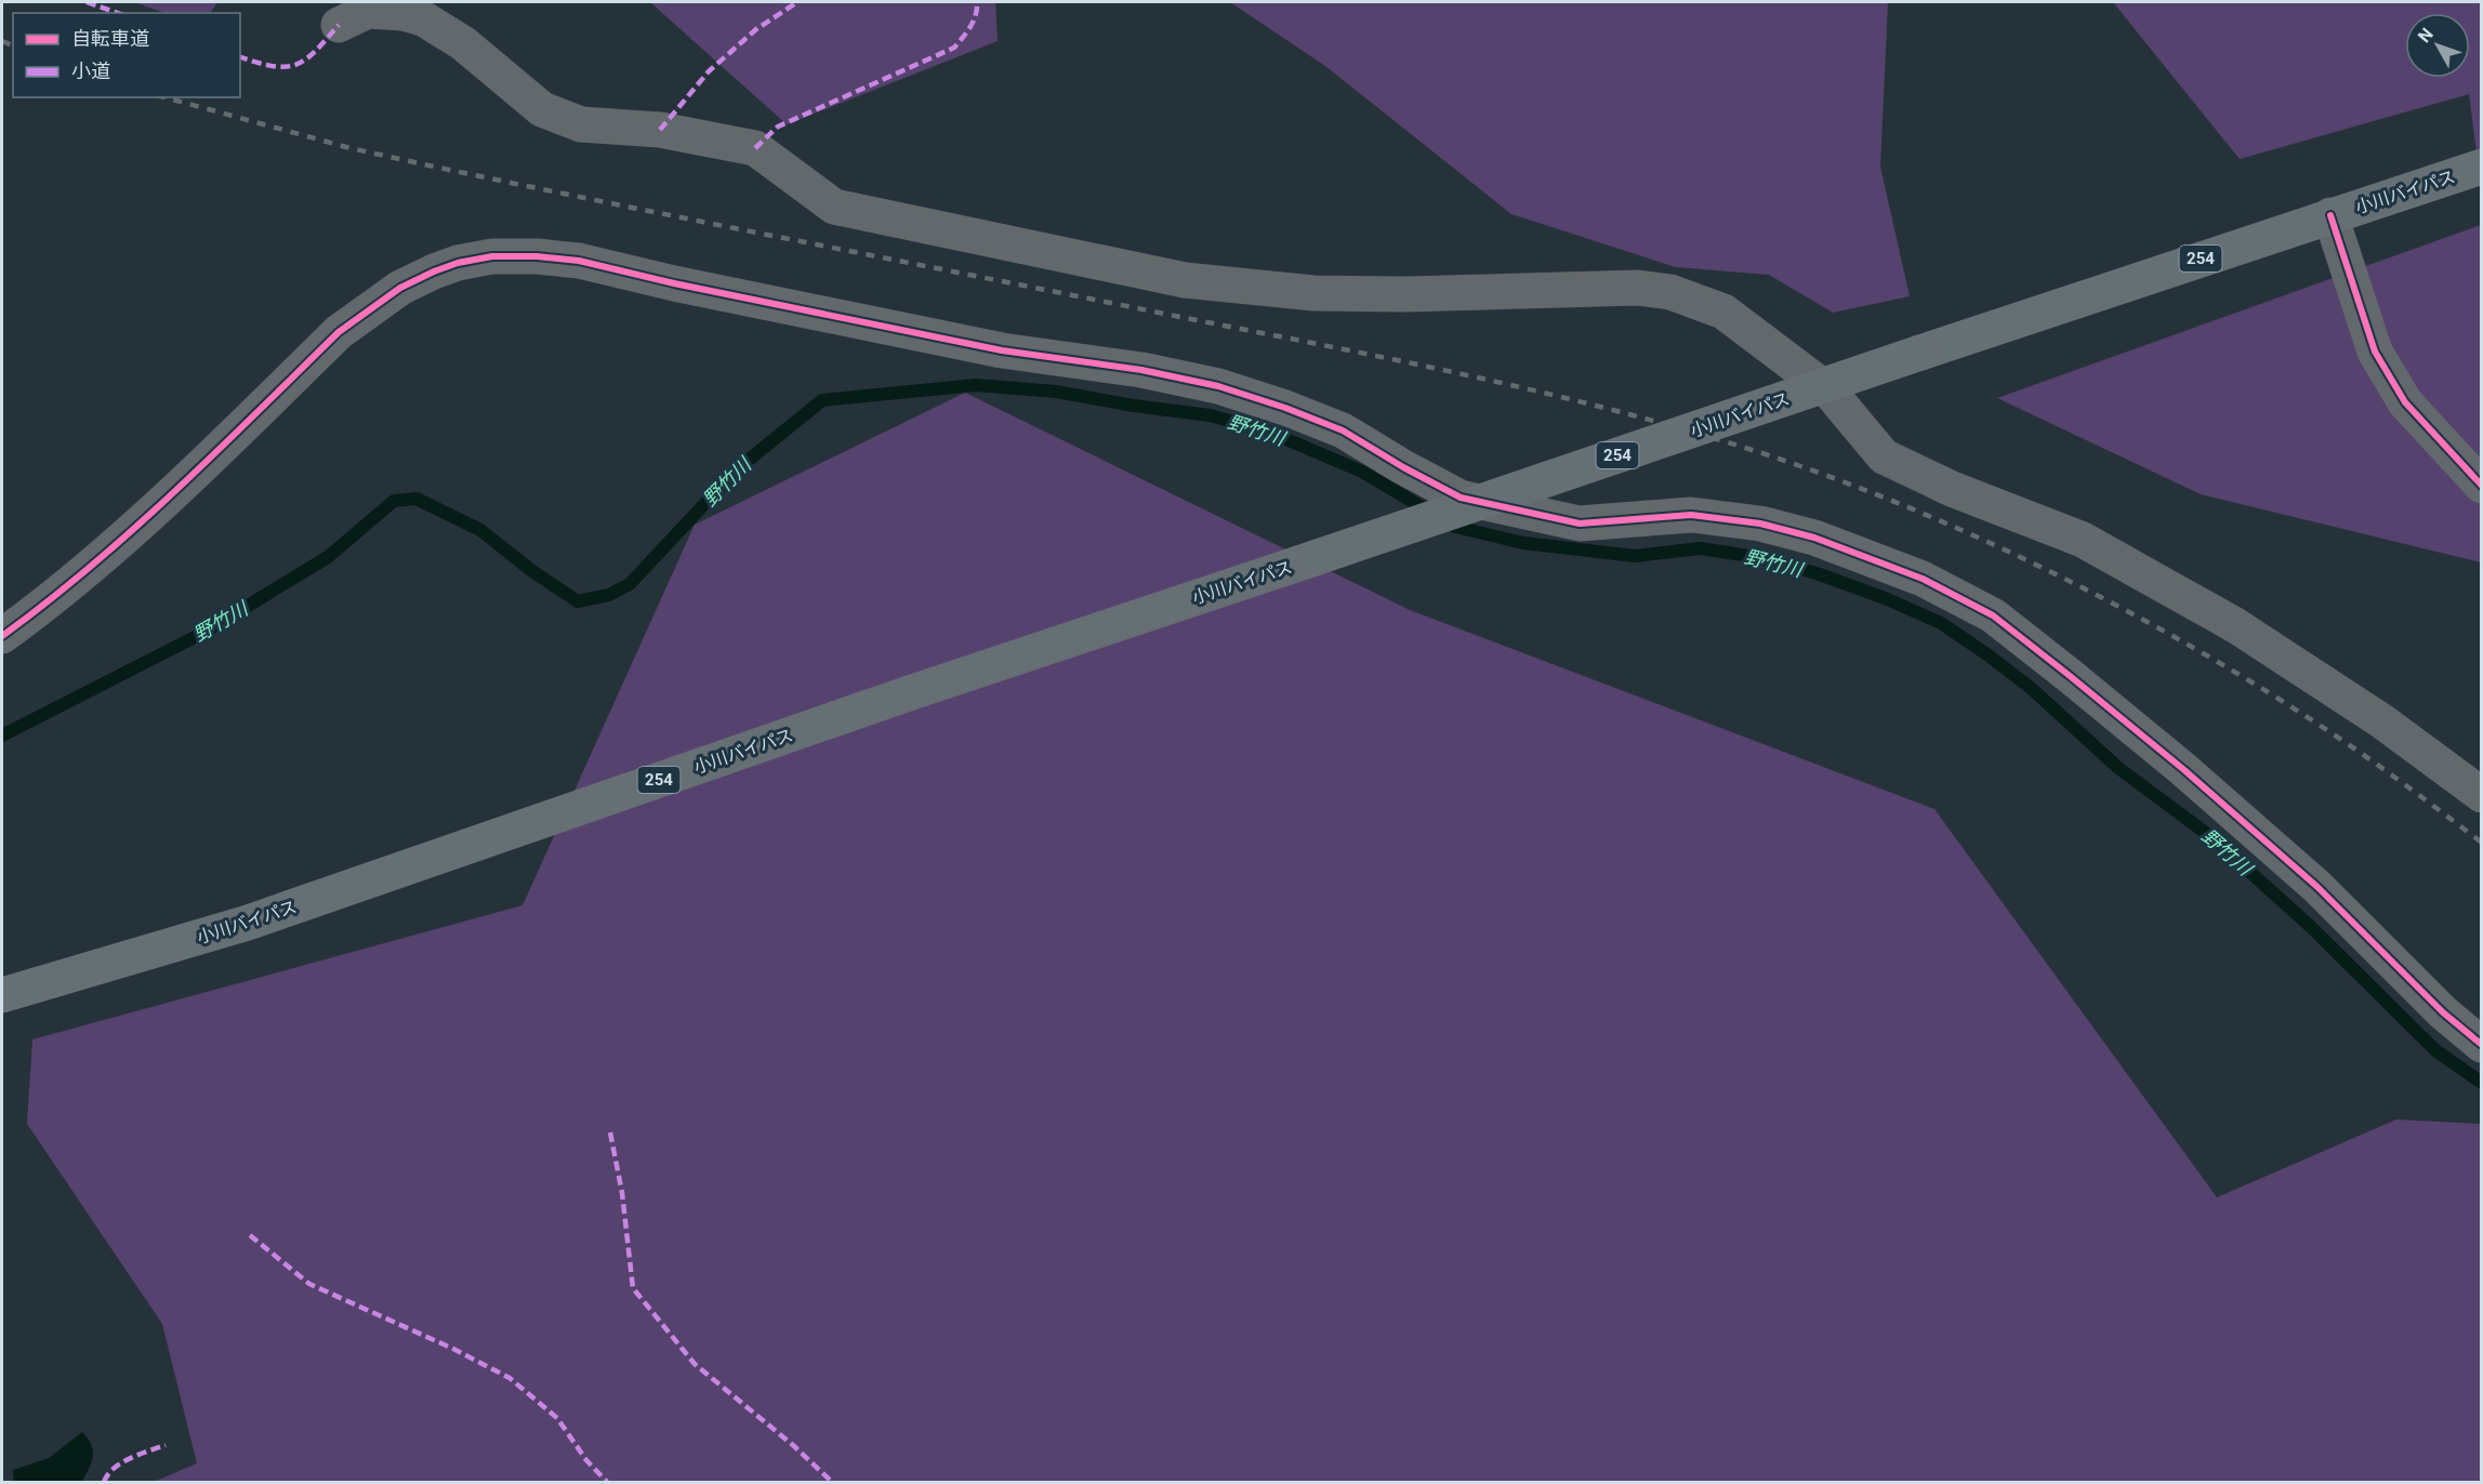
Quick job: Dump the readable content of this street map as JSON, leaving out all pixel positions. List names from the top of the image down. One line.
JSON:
{"streets":{"highway":["小川バイパス","254"]},"water":["野竹川"],"legend":["自転車道","小道"],"north":"top left"}
